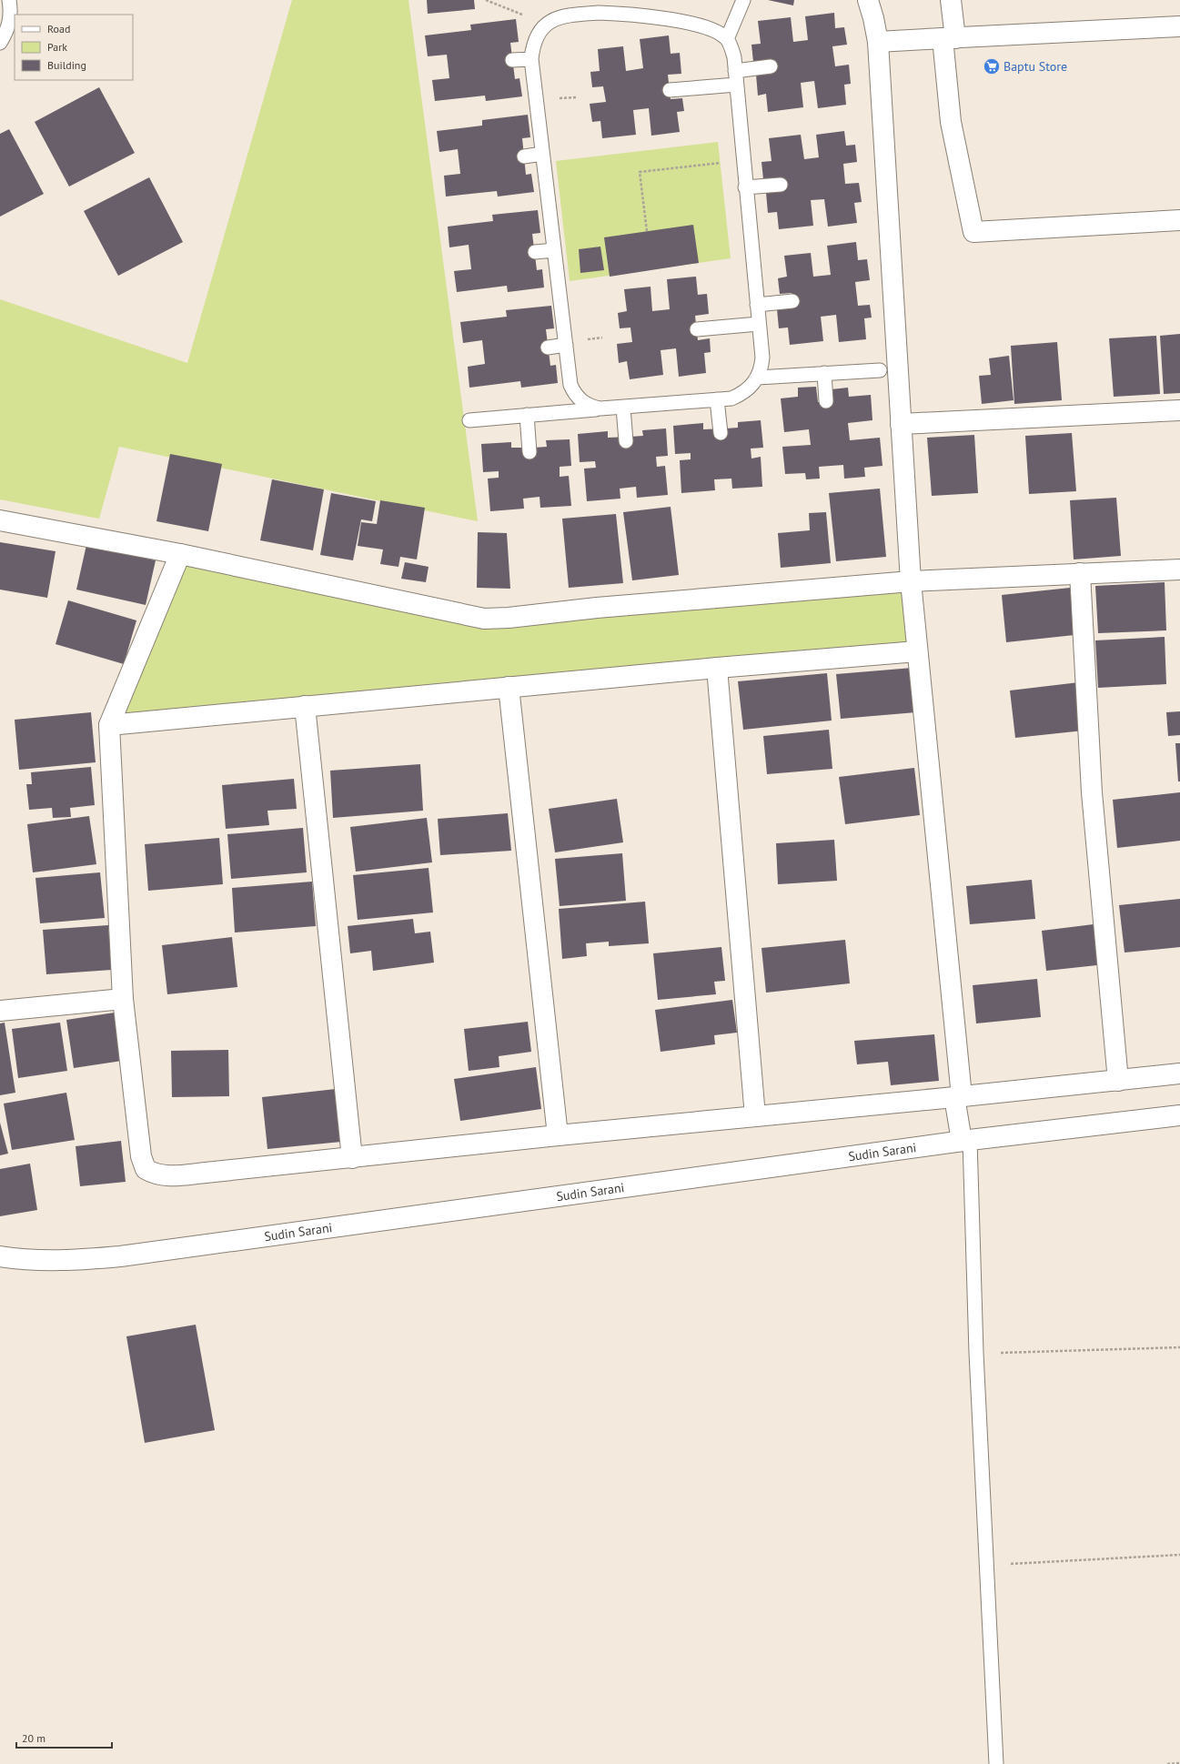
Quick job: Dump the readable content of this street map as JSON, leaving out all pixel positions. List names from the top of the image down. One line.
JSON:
{"streets":{"street":["Sudin Sarani"]},"places":{"supermarket":["Baptu Store"]},"legend":["Road","Park","Building"],"scale_bar":"20 m"}
